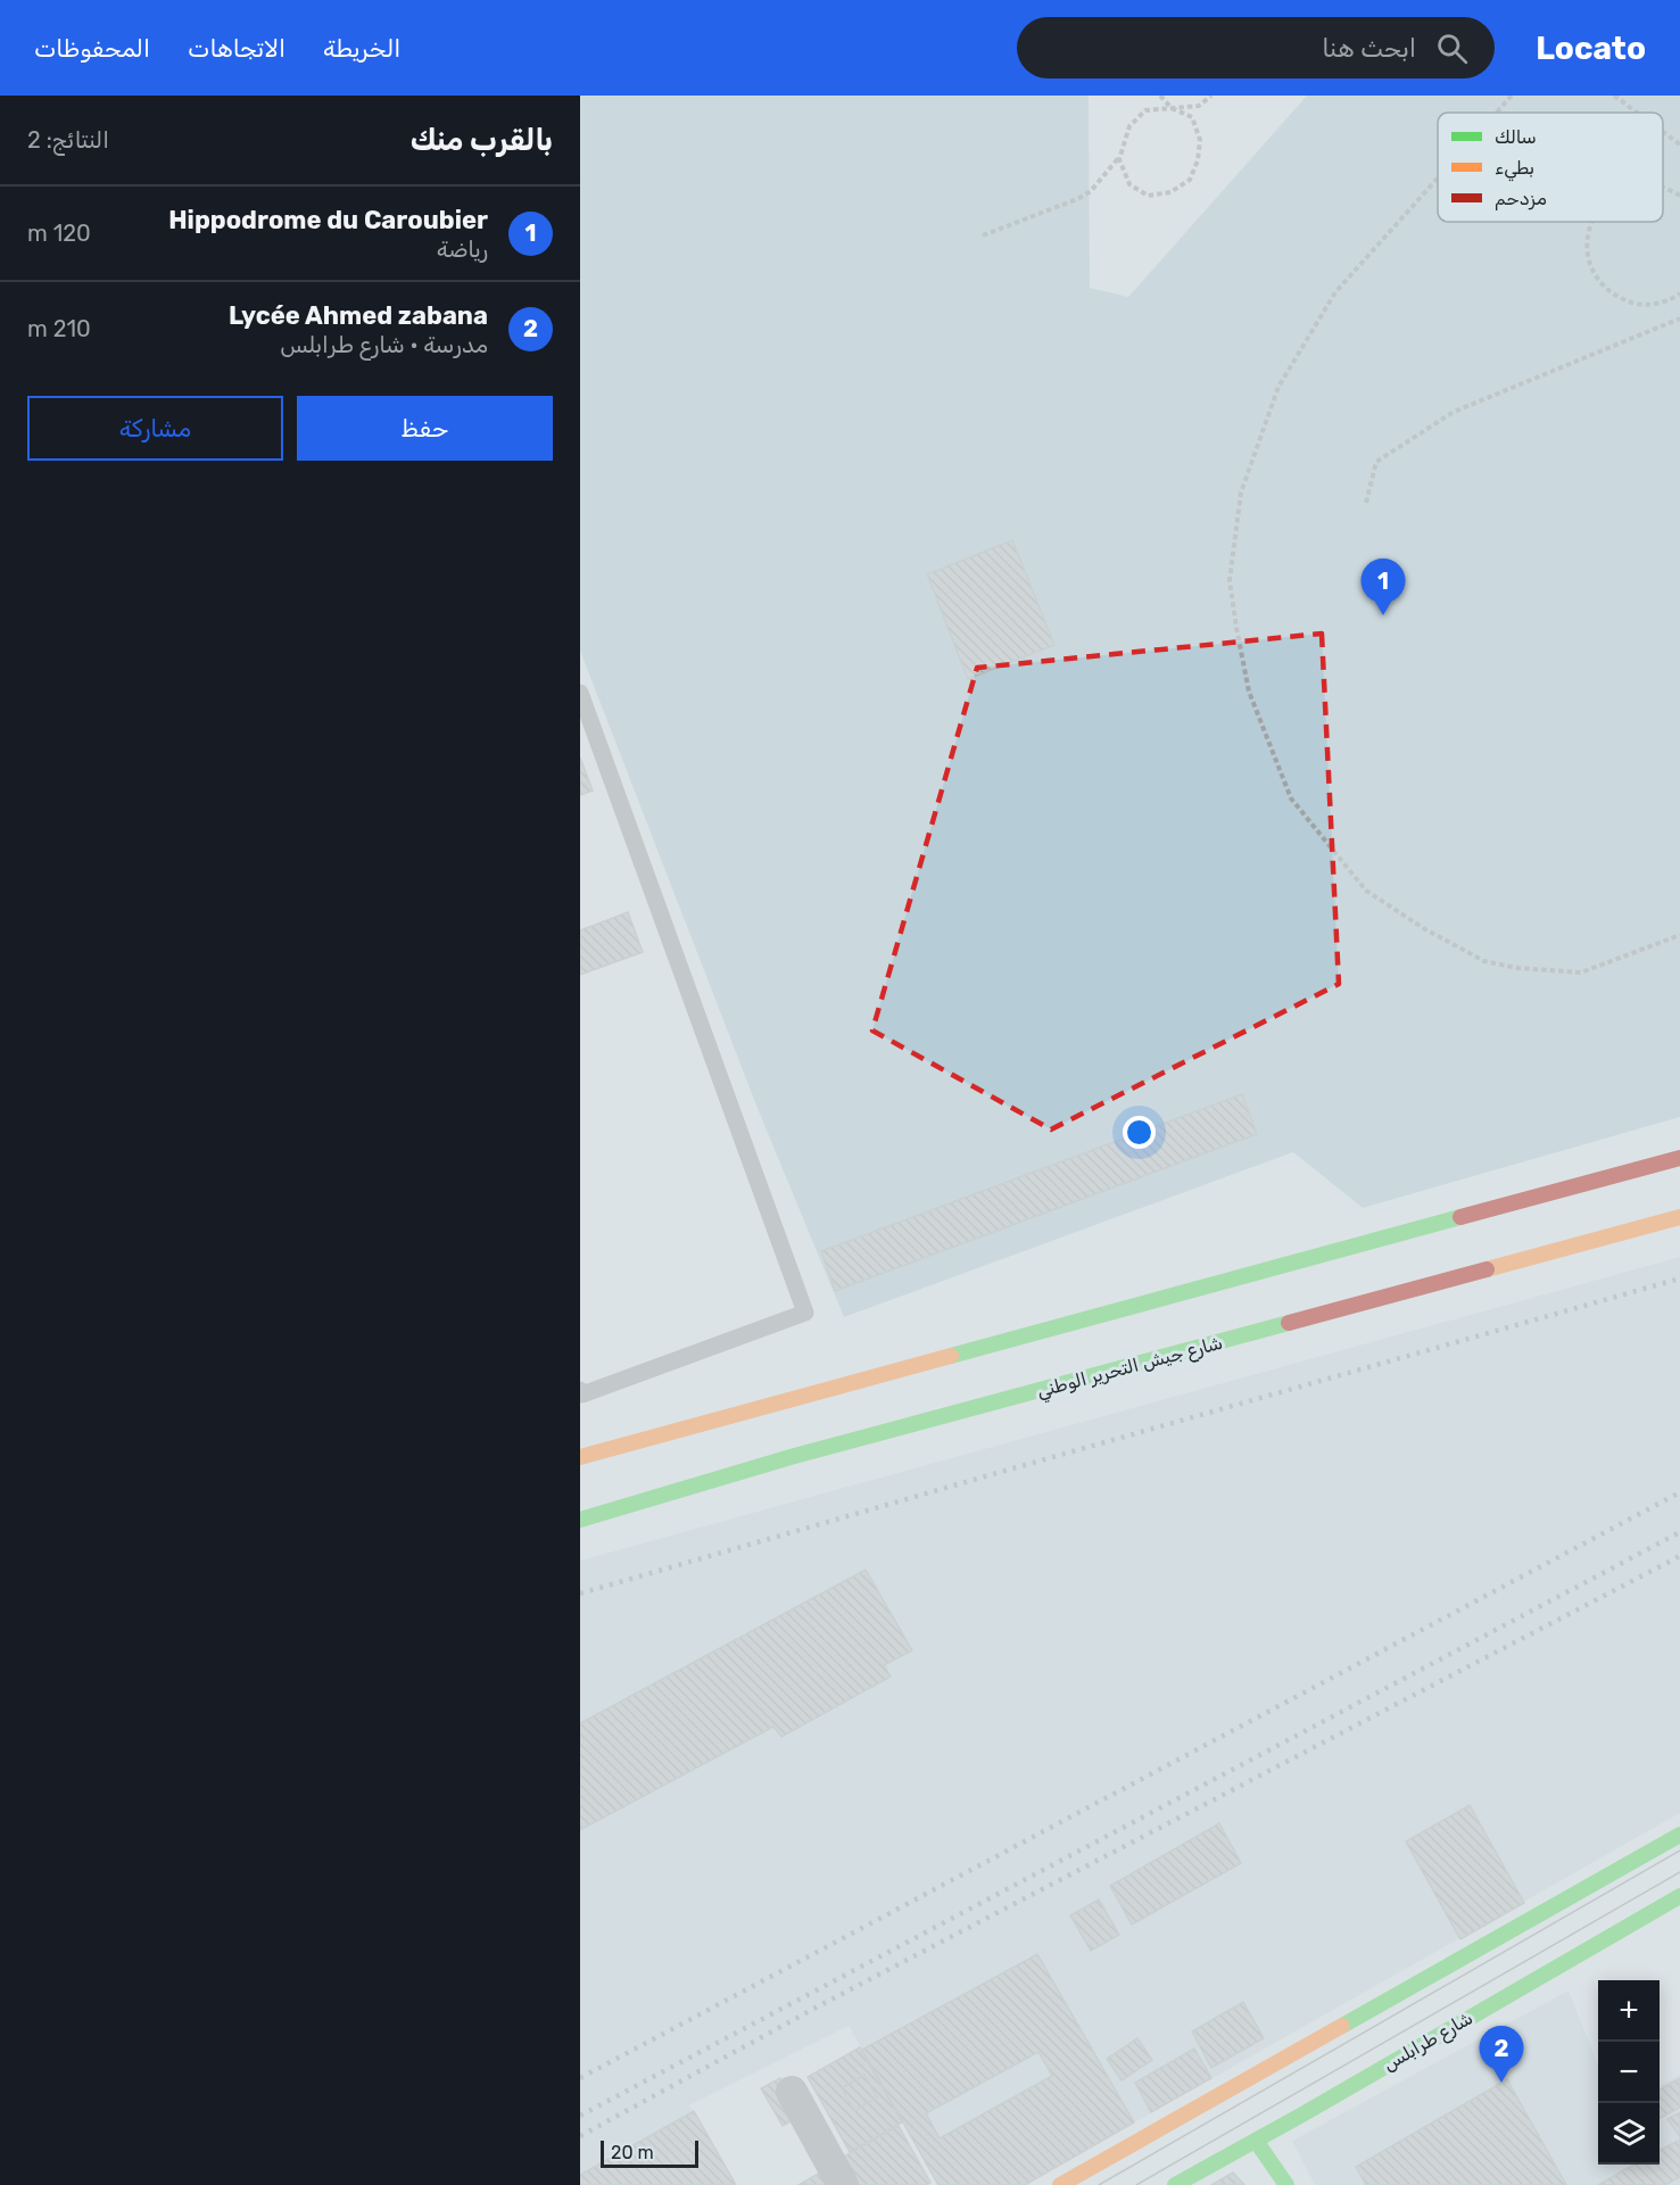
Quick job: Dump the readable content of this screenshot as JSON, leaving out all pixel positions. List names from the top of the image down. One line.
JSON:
{"streets":{"main road":["شارع جيش التحرير الوطني","شارع طرابلس"]},"legend":["سالك","بطيء","مزدحم"],"scale_bar":"20 m","page":{"header":"Locato","search":"ابحث هنا","nav":["الخريطة","الاتجاهات","المحفوظات"],"heading":["بالقرب منك","النتائج: 2"],"list":[{"mark":"1","name":"Hippodrome du Caroubier","note":"رياضة","value":"120 m"},{"mark":"2","name":"Lycée Ahmed zabana","note":"مدرسة · شارع طرابلس","value":"210 m"}],"buttons":["حفظ","مشاركة"],"pins":["1","2"],"map_buttons":["+","−"],"scale":"20 m"}}
